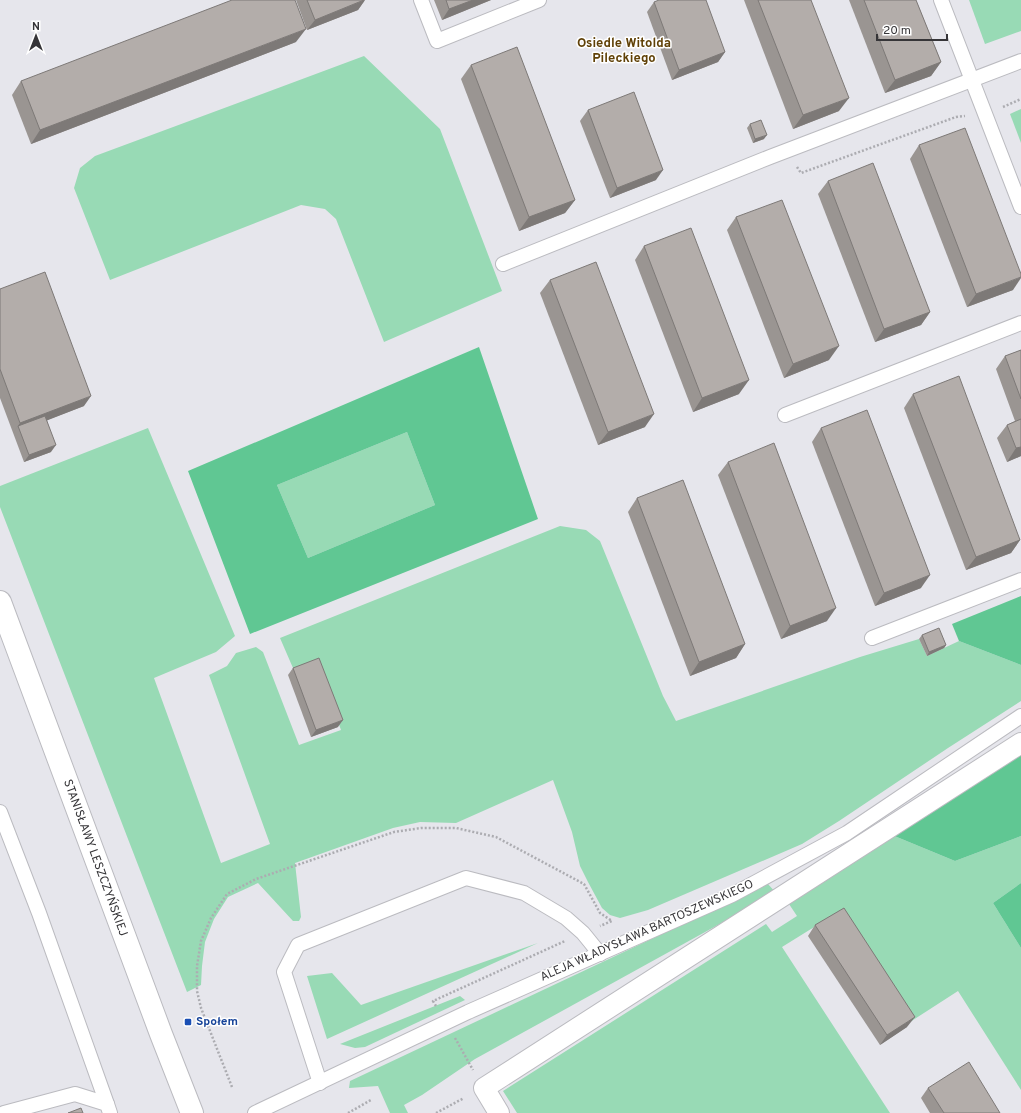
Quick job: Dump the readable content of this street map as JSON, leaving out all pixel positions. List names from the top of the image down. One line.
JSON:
{"streets":{"street":["STANISŁAWY LESZCZYŃSKIEJ"],"lane":["ALEJA WŁADYSŁAWA BARTOSZEWSKIEGO"]},"districts":["Osiedle Witolda Pileckiego"],"places":{"transit":["Społem"]},"scale_bar":"20 m","north":"top"}
